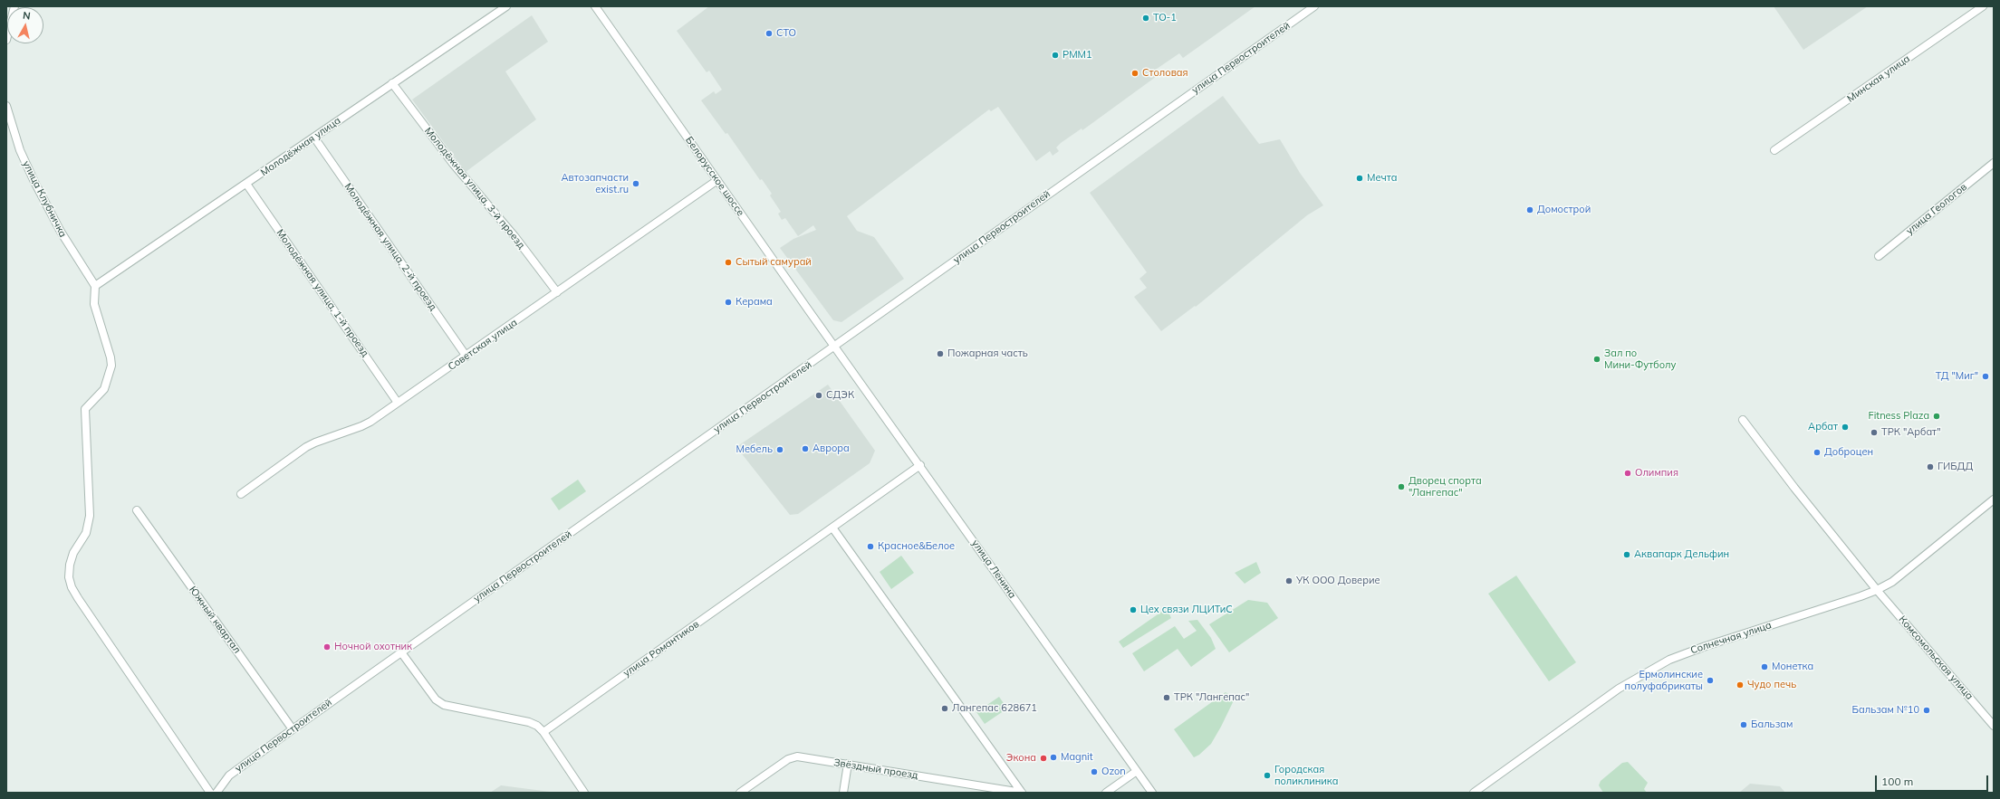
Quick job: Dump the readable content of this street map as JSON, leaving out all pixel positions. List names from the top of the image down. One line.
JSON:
{"streets":{"street":["улица Первостроителей","Минская улица","Молодёжная улица","Белорусское шоссе","Молодёжная улица, 3-й проезд","улица Клубничка","улица Геологов","Молодёжная улица, 2-й проезд","Молодёжная улица, 1-й проезд","Советская улица","улица Ленина","Южный квартал","Солнечная улица","улица Романтиков","Комсомольская улица","Звёздный проезд"]},"crossings":[["улица Первостроителей","Белорусское шоссе"],["улица Первостроителей","улица Ленина"],["улица Первостроителей","Южный квартал"],["Молодёжная улица","Молодёжная улица, 3-й проезд"],["Молодёжная улица","улица Клубничка"],["Молодёжная улица","Молодёжная улица, 2-й проезд"],["Молодёжная улица","Молодёжная улица, 1-й проезд"],["Белорусское шоссе","Советская улица"],["Белорусское шоссе","улица Ленина"],["Молодёжная улица, 3-й проезд","Советская улица"],["Молодёжная улица, 2-й проезд","Советская улица"],["Молодёжная улица, 1-й проезд","Советская улица"],["улица Ленина","улица Романтиков"],["Солнечная улица","Комсомольская улица"]],"places":["ТО-1","СТО","РММ1","Столовая","Мечта","Автозапчасти exist.ru","Домострой","Сытый самурай","Керама","Пожарная часть","Зал по Мини-Футболу","ТД \"Миг\"","СДЭК","Fitness Plaza","Арбат","ТРК \"Арбат\"","Аврора","Мебель","Доброцен","ГИБДД","Олимпия","Дворец спорта \"Лангепас\"","Красное&Белое","Аквапарк Дельфин","УК ООО Доверие","Цех связи ЛЦИТиС","Ночной охотник","Монетка","Ермолинские полуфабрикаты","Чудо печь","ТРК \"Лангепас\"","Лангепас 628671","Бальзам №10","Бальзам","Magnit","Экона","Ozon","Городская поликлиника"],"scale_bar":"100 m","north":"top"}
